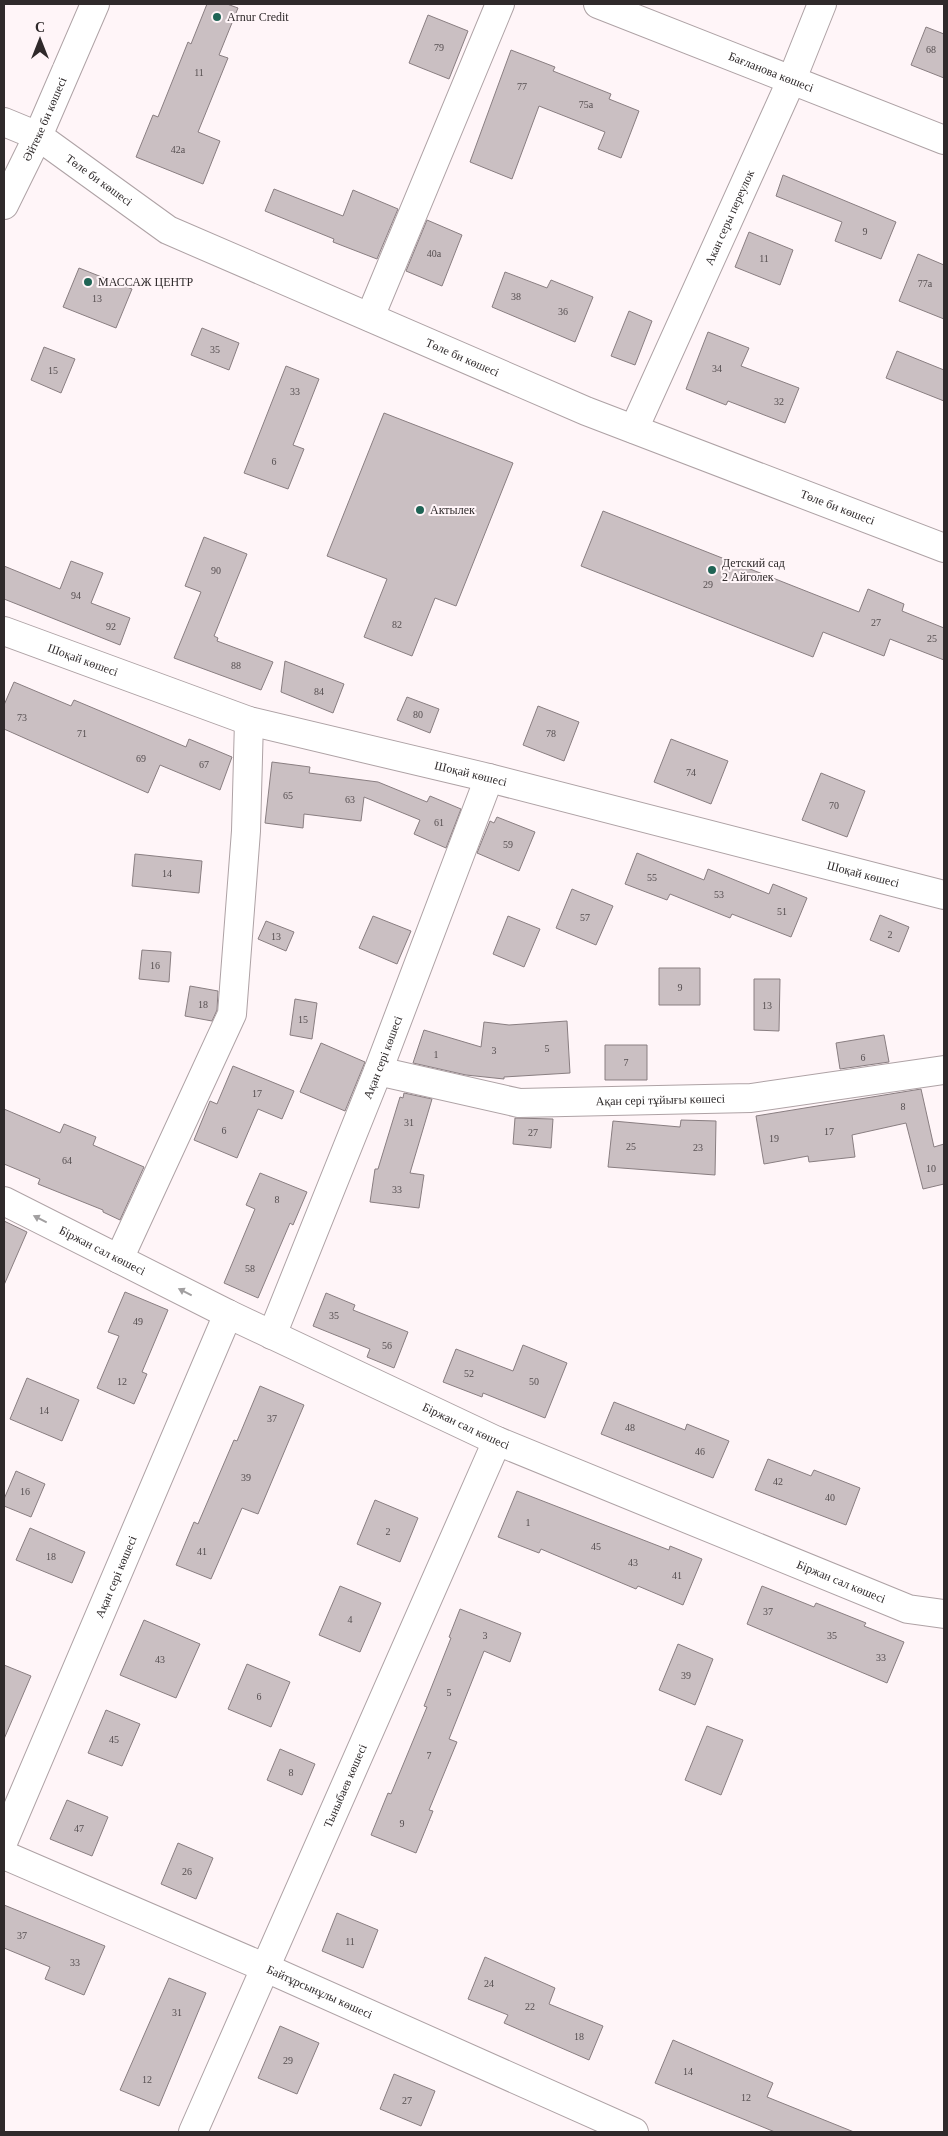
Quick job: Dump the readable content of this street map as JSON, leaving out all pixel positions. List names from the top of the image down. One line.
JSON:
{"streets":{"street":["Бағланова көшесі","Әйтеке би көшесі","Төле би көшесі","Акан серы переулок","Шоқай көшесі","Ақан сері көшесі","Ақан сері тұйығы көшесі","Біржан сал көшесі","Тыныбаев көшесі","Байтұрсынұлы көшесі"]},"crossings":[["Бағланова көшесі","Акан серы переулок"],["Әйтеке би көшесі","Төле би көшесі"],["Төле би көшесі","Акан серы переулок"],["Шоқай көшесі","Ақан сері көшесі"],["Ақан сері көшесі","Ақан сері тұйығы көшесі"],["Ақан сері көшесі","Біржан сал көшесі"],["Біржан сал көшесі","Тыныбаев көшесі"],["Тыныбаев көшесі","Байтұрсынұлы көшесі"]],"places":["Arnur Credit","МАССАЖ ЦЕНТР","Актылек","Детский сад 2 Айголек"],"house_numbers":["79","68","11","77","75а","42а","9","40а","11","77а","38","13","36","35","34","15","33","32","6","90","29","94","27","82","92","25","88","84","80","73","71","78","69","67","74","65","63","70","61","59","14","55","53","51","57","2","13","16","9","18","13","15","5","3","1","6","7","17","8","31","6","17","27","19","25","23","64","10","33","8","58","35","49","56","52","12","50","14","37","48","46","39","42","16","40","1","2","45","41","18","43","41","37","4","3","35","33","43","39","5","6","45","7","8","9","47","26","37","11","33","24","22","31","18","29","14","12","12","27"],"north":"top"}
